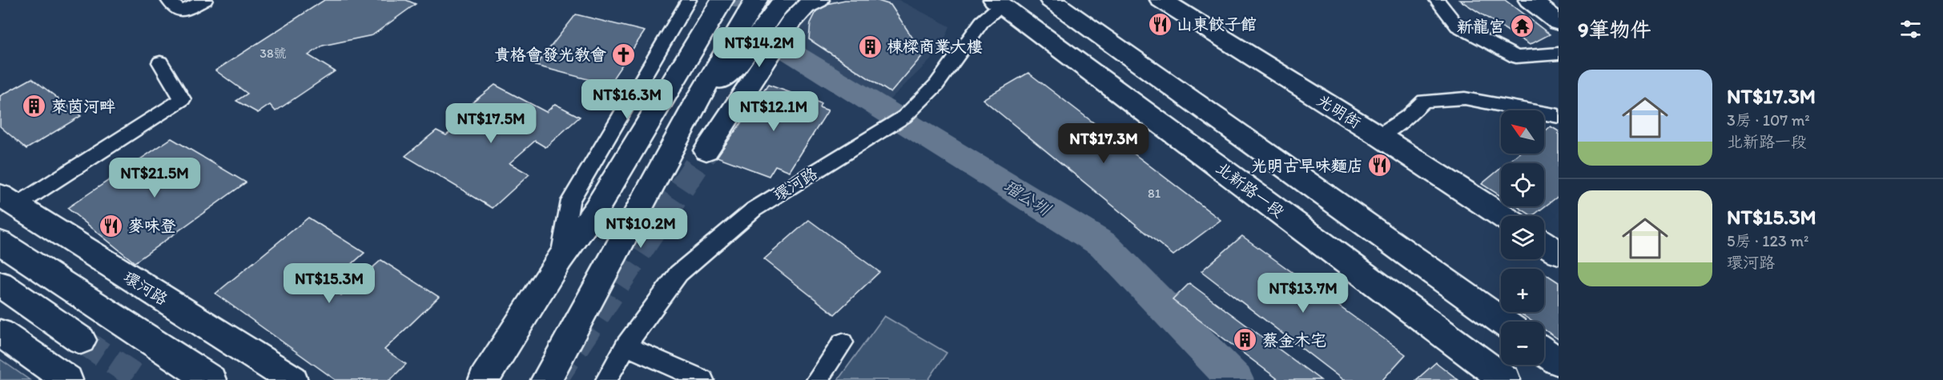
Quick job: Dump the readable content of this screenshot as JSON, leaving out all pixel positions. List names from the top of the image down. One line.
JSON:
{"streets":{"main road":["光明街","環河路","北新路一段"]},"crossings":[["環河路","北新路一段"]],"water":["瑠公圳"],"places":{"restaurant":["山東餃子館","光明古早味麵店","麥味登"],"temple":["新龍宮"],"building":["棟樑商業大樓","萊茵河畔","蔡金木宅"],"church":["貴格會發光教會"]},"house_numbers":["38號","81"],"north":"top left","page":{"heading":"9筆物件","price":["NT$14.2M","NT$16.3M","NT$12.1M","NT$17.5M","NT$17.3M","NT$21.5M","NT$10.2M","NT$15.3M","NT$13.7M"],"list":[{"name":"NT$17.3M","note":"3房 · 107 m² · 北新路一段"},{"name":"NT$15.3M","note":"5房 · 123 m² · 環河路"}],"map_buttons":["+","−"]}}
